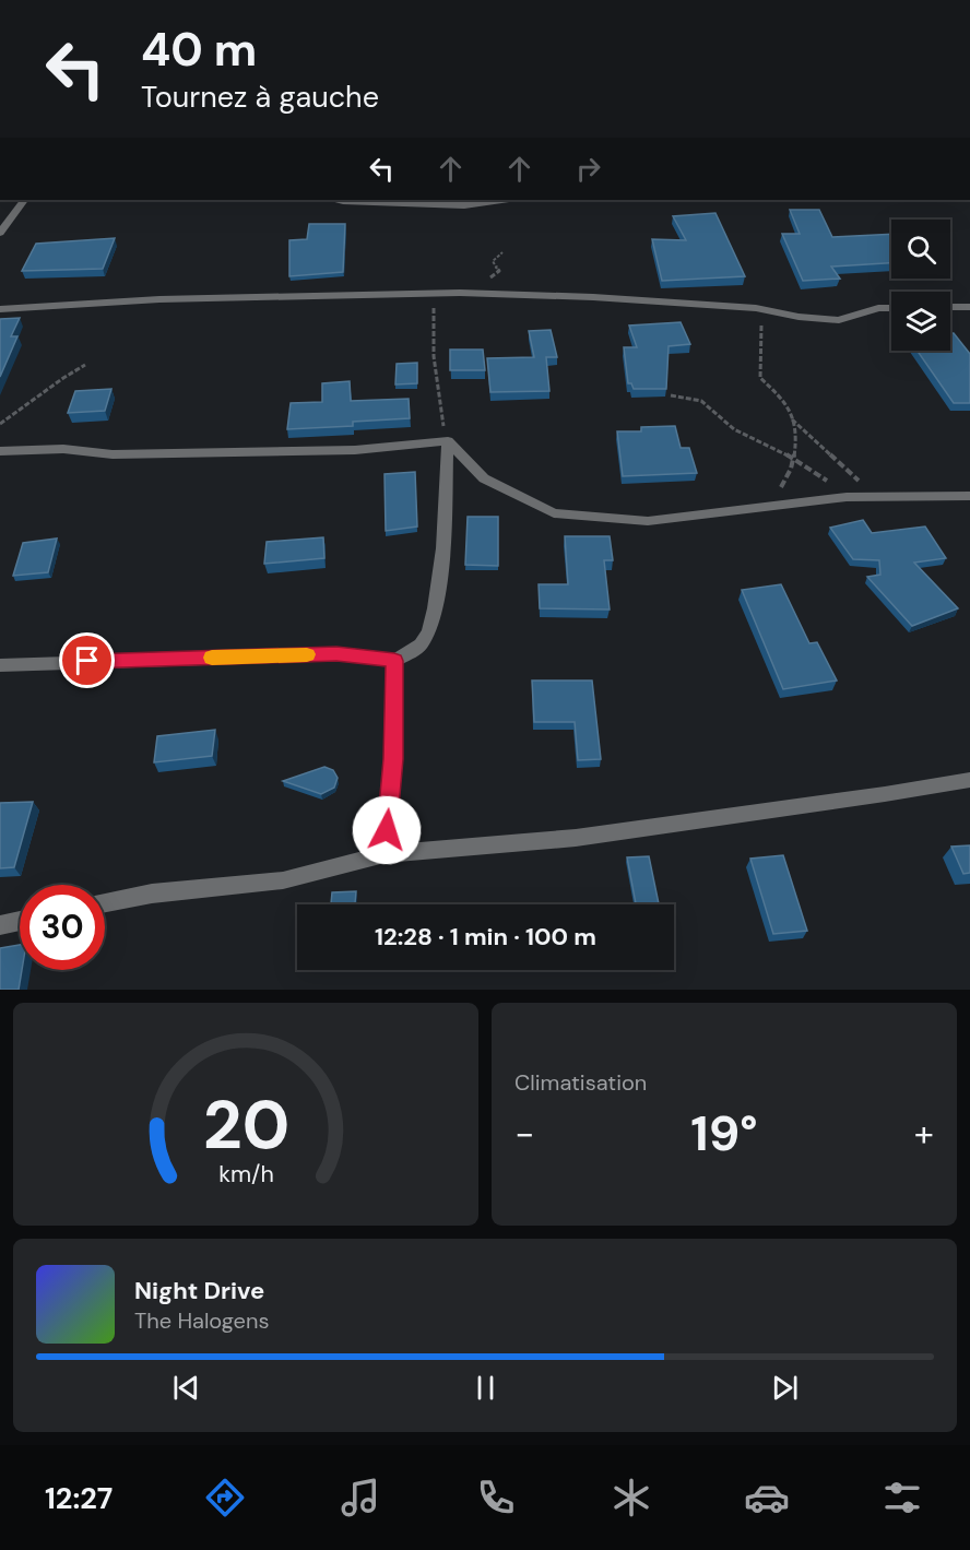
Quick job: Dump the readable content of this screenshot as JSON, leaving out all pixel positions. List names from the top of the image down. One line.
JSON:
{"page":{"turn":["40 m","Tournez à gauche"],"limit":"30","trip":"12:28 · 1 min · 100 m","tile":"Climatisation","heat":["−","19°","+"],"song":["Night Drive","The Halogens"],"tabs":"12:27","gauge":["20","km/h"]}}
